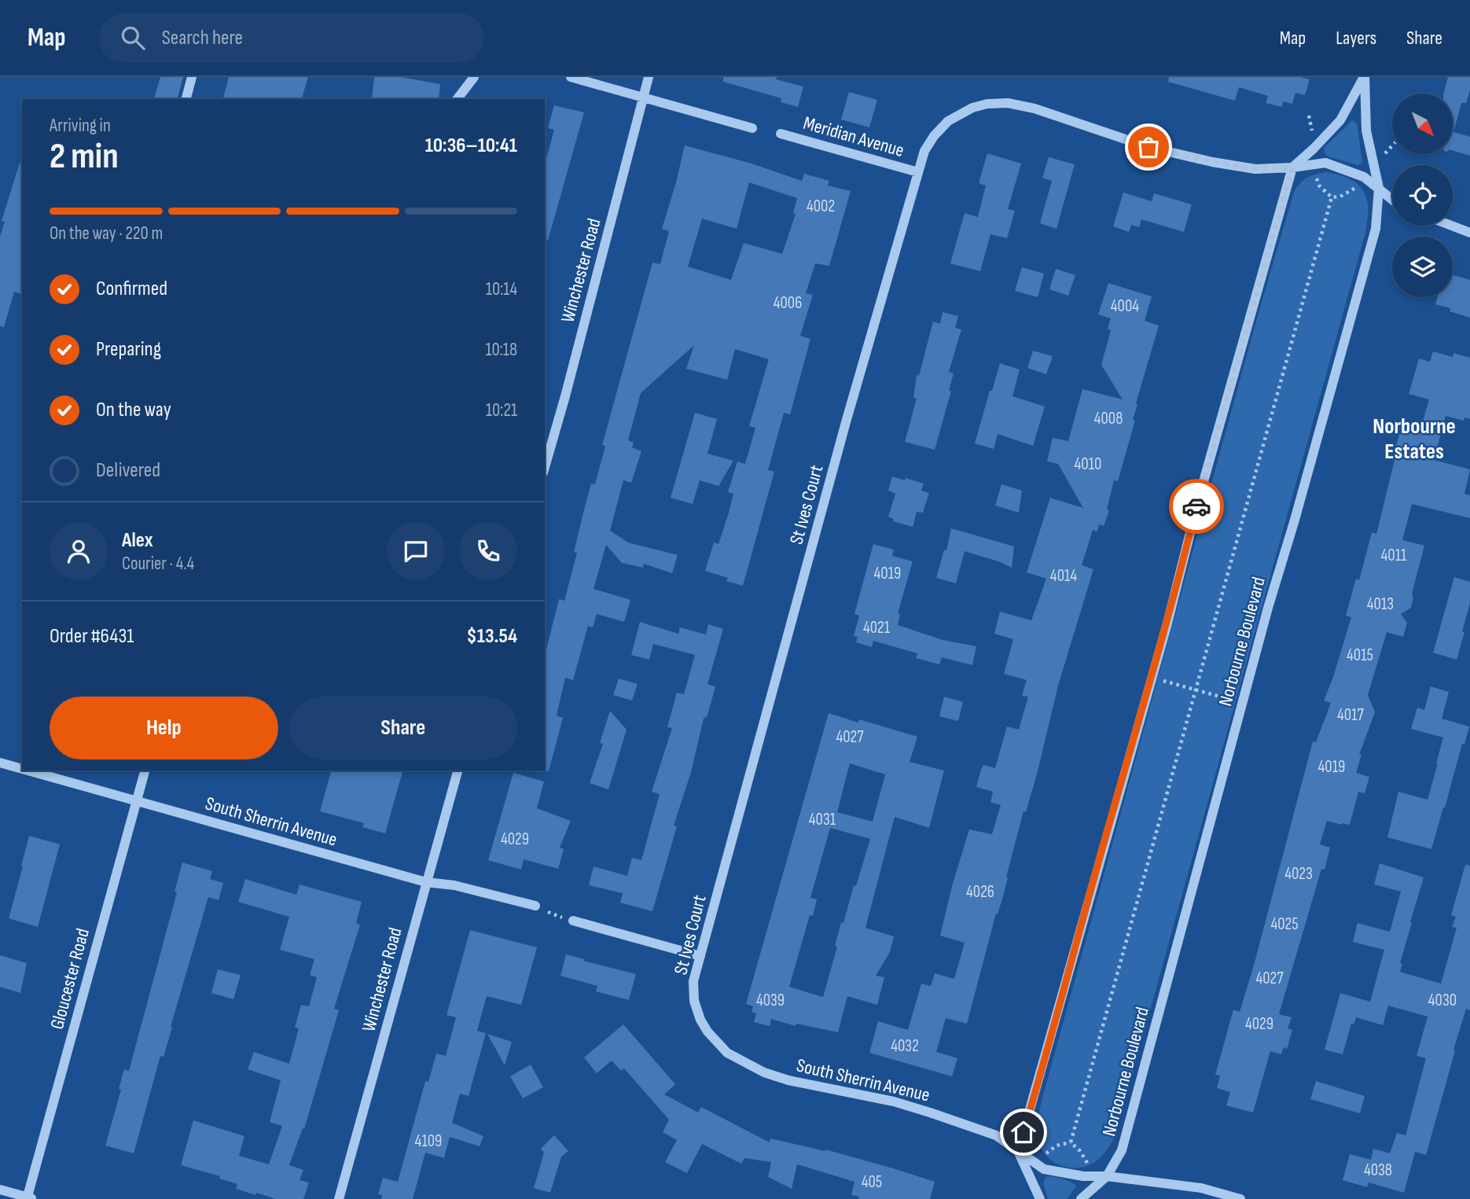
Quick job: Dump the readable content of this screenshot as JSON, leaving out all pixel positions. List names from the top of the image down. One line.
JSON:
{"streets":{"street":["Meridian Avenue","Winchester Road","St Ives Court","Norbourne Boulevard","South Sherrin Avenue","Gloucester Road"]},"crossings":[["Meridian Avenue","St Ives Court"],["Winchester Road","South Sherrin Avenue"],["St Ives Court","Norbourne Boulevard"],["St Ives Court","South Sherrin Avenue"],["Norbourne Boulevard","South Sherrin Avenue"],["South Sherrin Avenue","Gloucester Road"]],"districts":["Norbourne Estates"],"house_numbers":["4002","4006","4004","4008","4010","4011","4019","4014","4013","4021","4015","4017","4027","4019","4031","4029","4023","4026","4025","4027","4039","4030","4029","4032","4109","4038","405"],"north":"bottom right","page":{"header":"Map","search":"Search here","nav":["Map","Layers","Share"],"heading":["2 min","Arriving in","10:36–10:41"],"panel":["Alex","Courier · 4.4","Order #6431","$13.54"],"bar":"On the way · 220 m","list":[["Confirmed","10:14"],["Preparing","10:18"],["On the way","10:21"],"Delivered"],"buttons":["Help","Share"]}}
